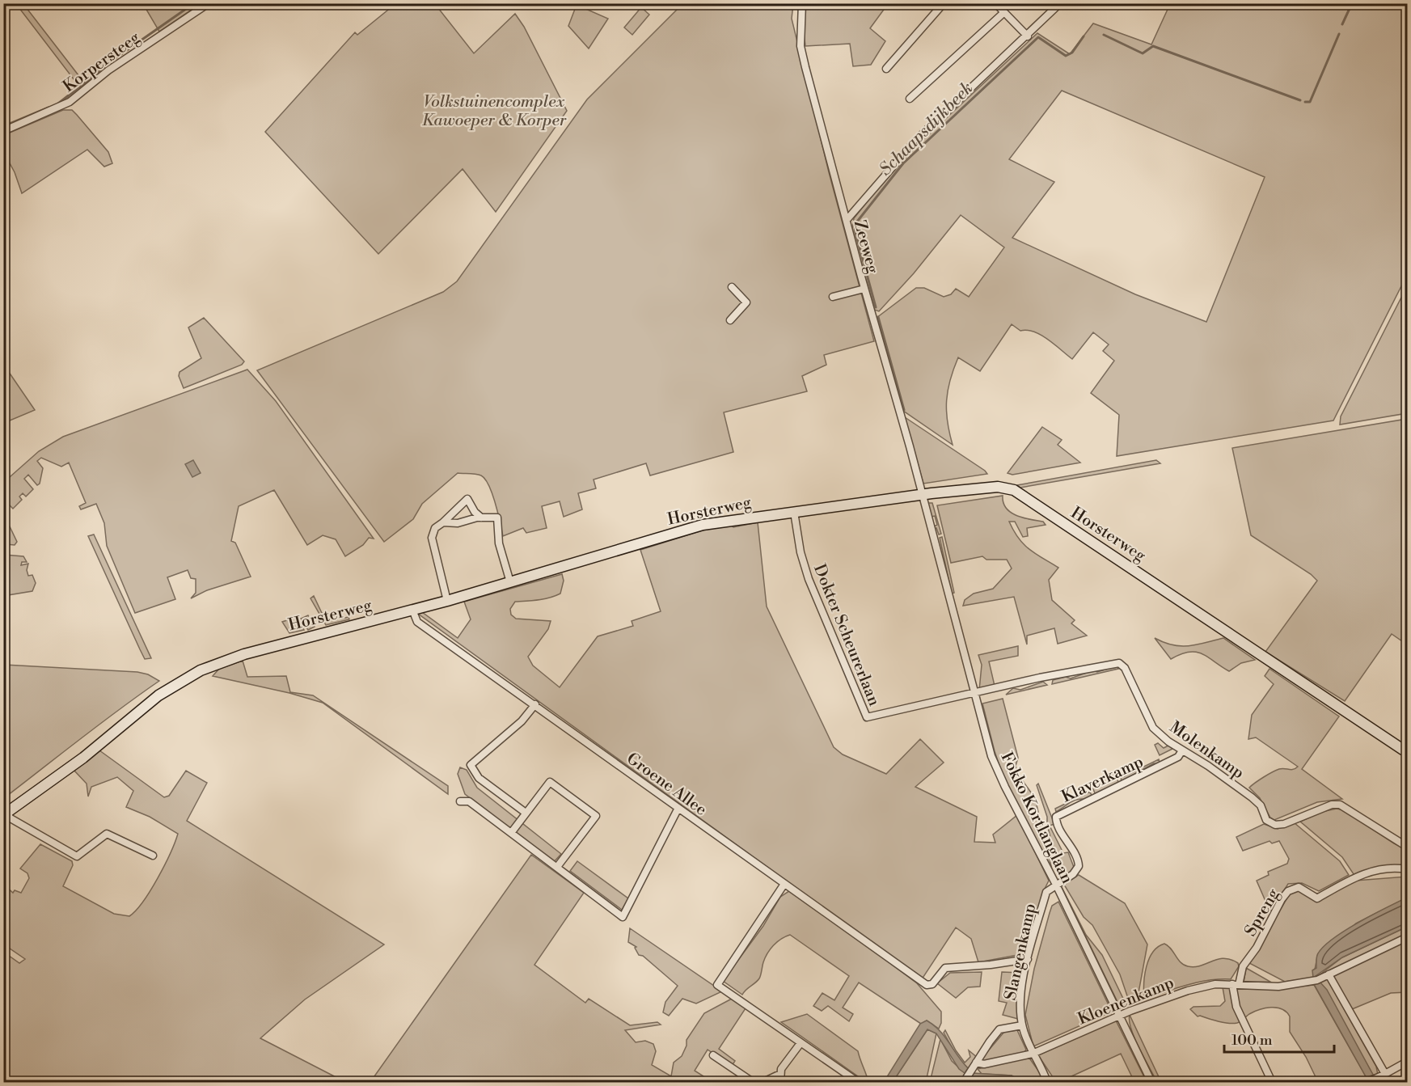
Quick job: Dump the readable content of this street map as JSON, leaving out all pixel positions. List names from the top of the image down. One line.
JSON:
{"streets":{"main road":["Horsterweg"],"street":["Korpersteeg","Zeeweg","Dokter Scheurerlaan","Molenkamp","Klaverkamp","Groene Allee","Fokko Kortlanglaan","Spreng","Slangenkamp","Kloenenkamp"]},"crossings":[["Zeeweg","Horsterweg"],["Zeeweg","Fokko Kortlanglaan"],["Horsterweg","Dokter Scheurerlaan"],["Horsterweg","Groene Allee"],["Horsterweg","Fokko Kortlanglaan"],["Dokter Scheurerlaan","Molenkamp"],["Dokter Scheurerlaan","Fokko Kortlanglaan"],["Molenkamp","Klaverkamp"],["Molenkamp","Fokko Kortlanglaan"],["Klaverkamp","Fokko Kortlanglaan"],["Klaverkamp","Slangenkamp"],["Groene Allee","Slangenkamp"],["Fokko Kortlanglaan","Slangenkamp"],["Fokko Kortlanglaan","Kloenenkamp"],["Spreng","Kloenenkamp"],["Slangenkamp","Kloenenkamp"]],"water":["Schaapsdijkbeek"],"parks":["Volkstuinencomplex Kawoeper & Korper"],"scale_bar":"100 m"}
